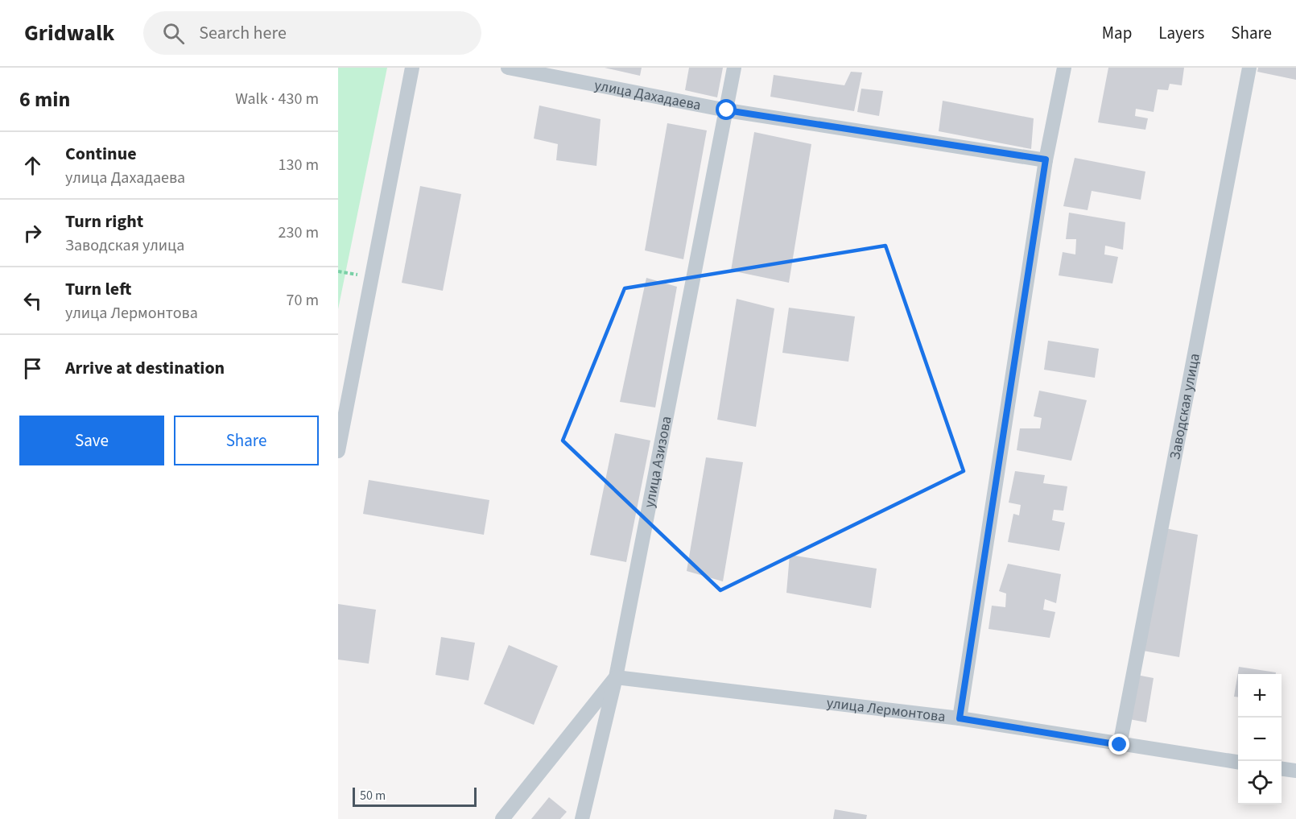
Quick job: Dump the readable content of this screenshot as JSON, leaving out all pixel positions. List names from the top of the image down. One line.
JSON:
{"streets":{"street":["улица Дахадаева","Заводская улица","улица Азизова","улица Лермонтова"]},"crossings":[["улица Дахадаева","улица Азизова"],["Заводская улица","улица Лермонтова"],["улица Азизова","улица Лермонтова"]],"scale_bar":"50 m","page":{"header":"Gridwalk","search":"Search here","nav":["Map","Layers","Share"],"heading":["6 min","Walk · 430 m"],"list":[["Continue","улица Дахадаева","130 m"],["Turn right","Заводская улица","230 m"],["Turn left","улица Лермонтова","70 m"],"Arrive at destination"],"buttons":["Save","Share"],"map_buttons":["+","−"],"scale":"50 m"}}
